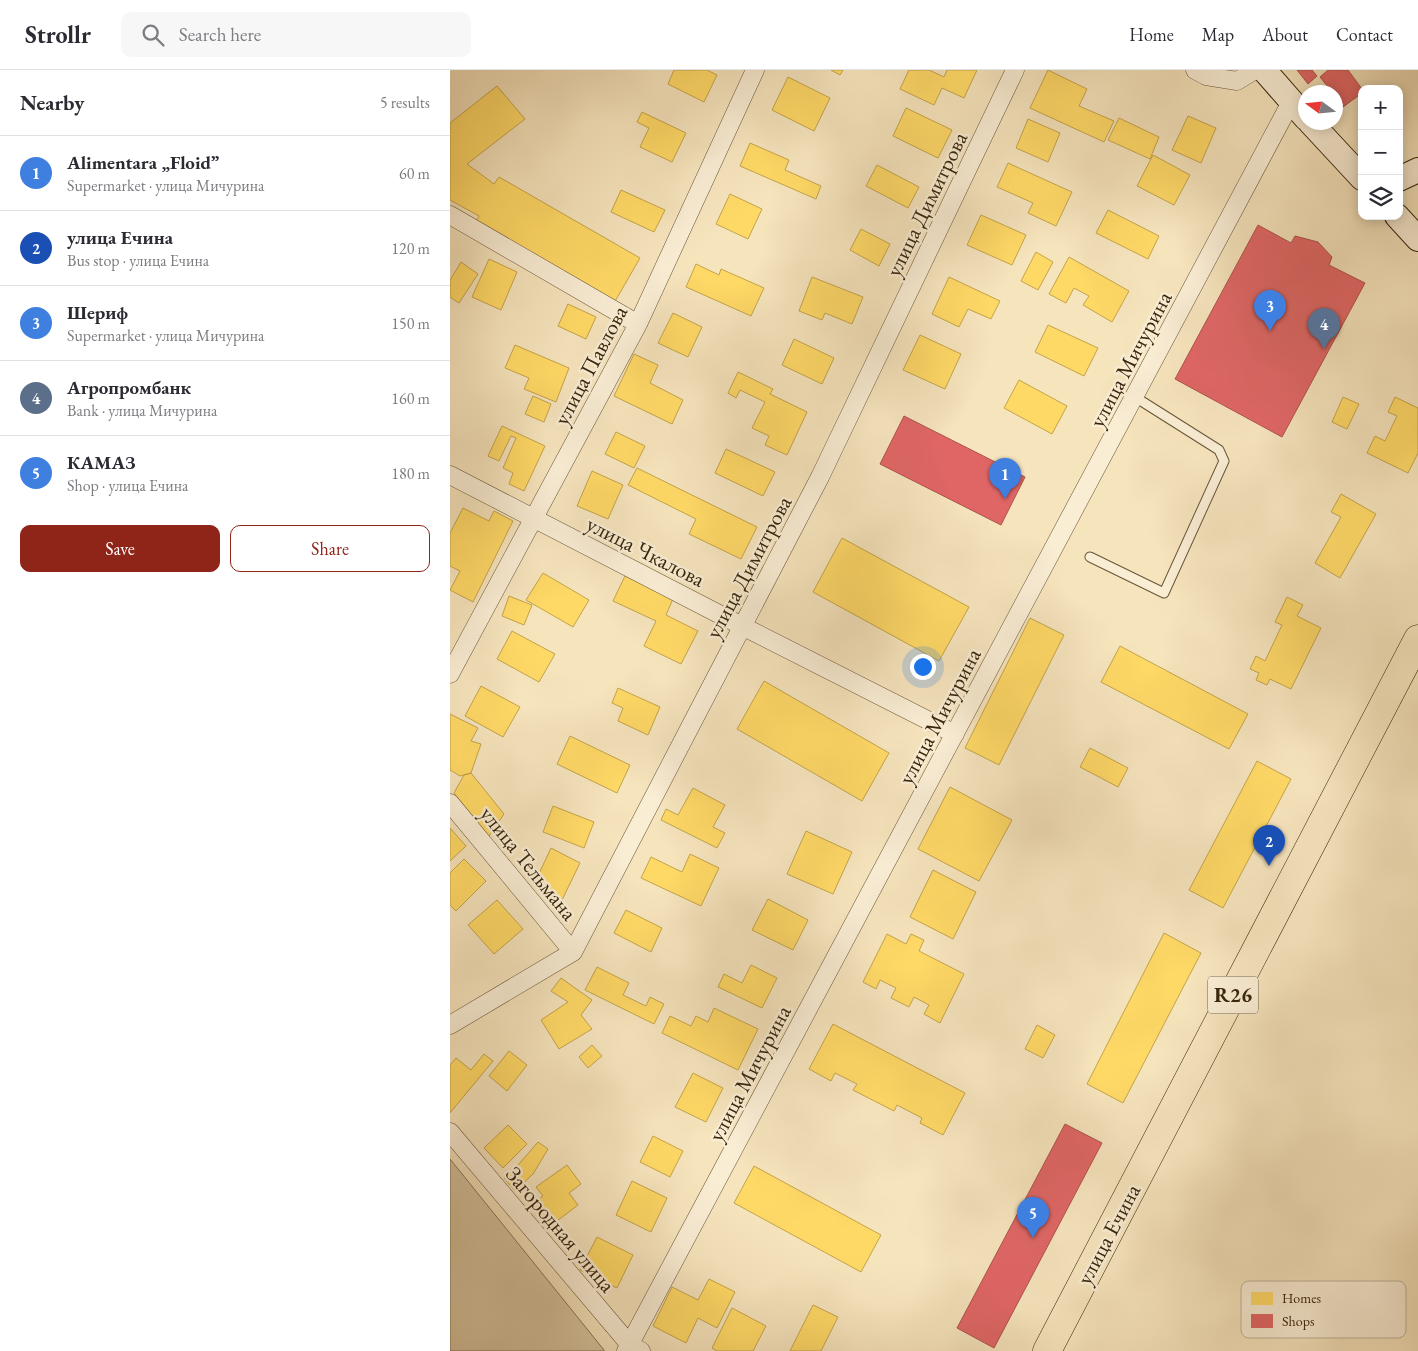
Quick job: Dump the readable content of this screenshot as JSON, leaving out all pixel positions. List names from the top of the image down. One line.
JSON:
{"streets":{"main road":["R26","улица Ечина"],"street":["улица Димитрова","улица Мичурина","улица Павлова","улица Чкалова","улица Тельмана","Загородная улица"]},"crossings":[["улица Димитрова","улица Чкалова"],["улица Димитрова","улица Тельмана"],["улица Мичурина","улица Чкалова"],["улица Мичурина","Загородная улица"],["улица Павлова","улица Чкалова"]],"legend":["Homes","Shops"],"north":"left","page":{"header":"Strollr","search":"Search here","nav":["Home","Map","About","Contact"],"heading":["Nearby","5 results"],"map_buttons":["+","−"],"list":[{"mark":"1","name":"Alimentara „Floid”","note":"Supermarket · улица Мичурина","value":"60 m"},{"mark":"2","name":"улица Ечина","note":"Bus stop · улица Ечина","value":"120 m"},{"mark":"3","name":"Шериф","note":"Supermarket · улица Мичурина","value":"150 m"},{"mark":"4","name":"Агропромбанк","note":"Bank · улица Мичурина","value":"160 m"},{"mark":"5","name":"КАМАЗ","note":"Shop · улица Ечина","value":"180 m"}],"pins":["3","4","1","2","5"],"buttons":["Save","Share"]}}
